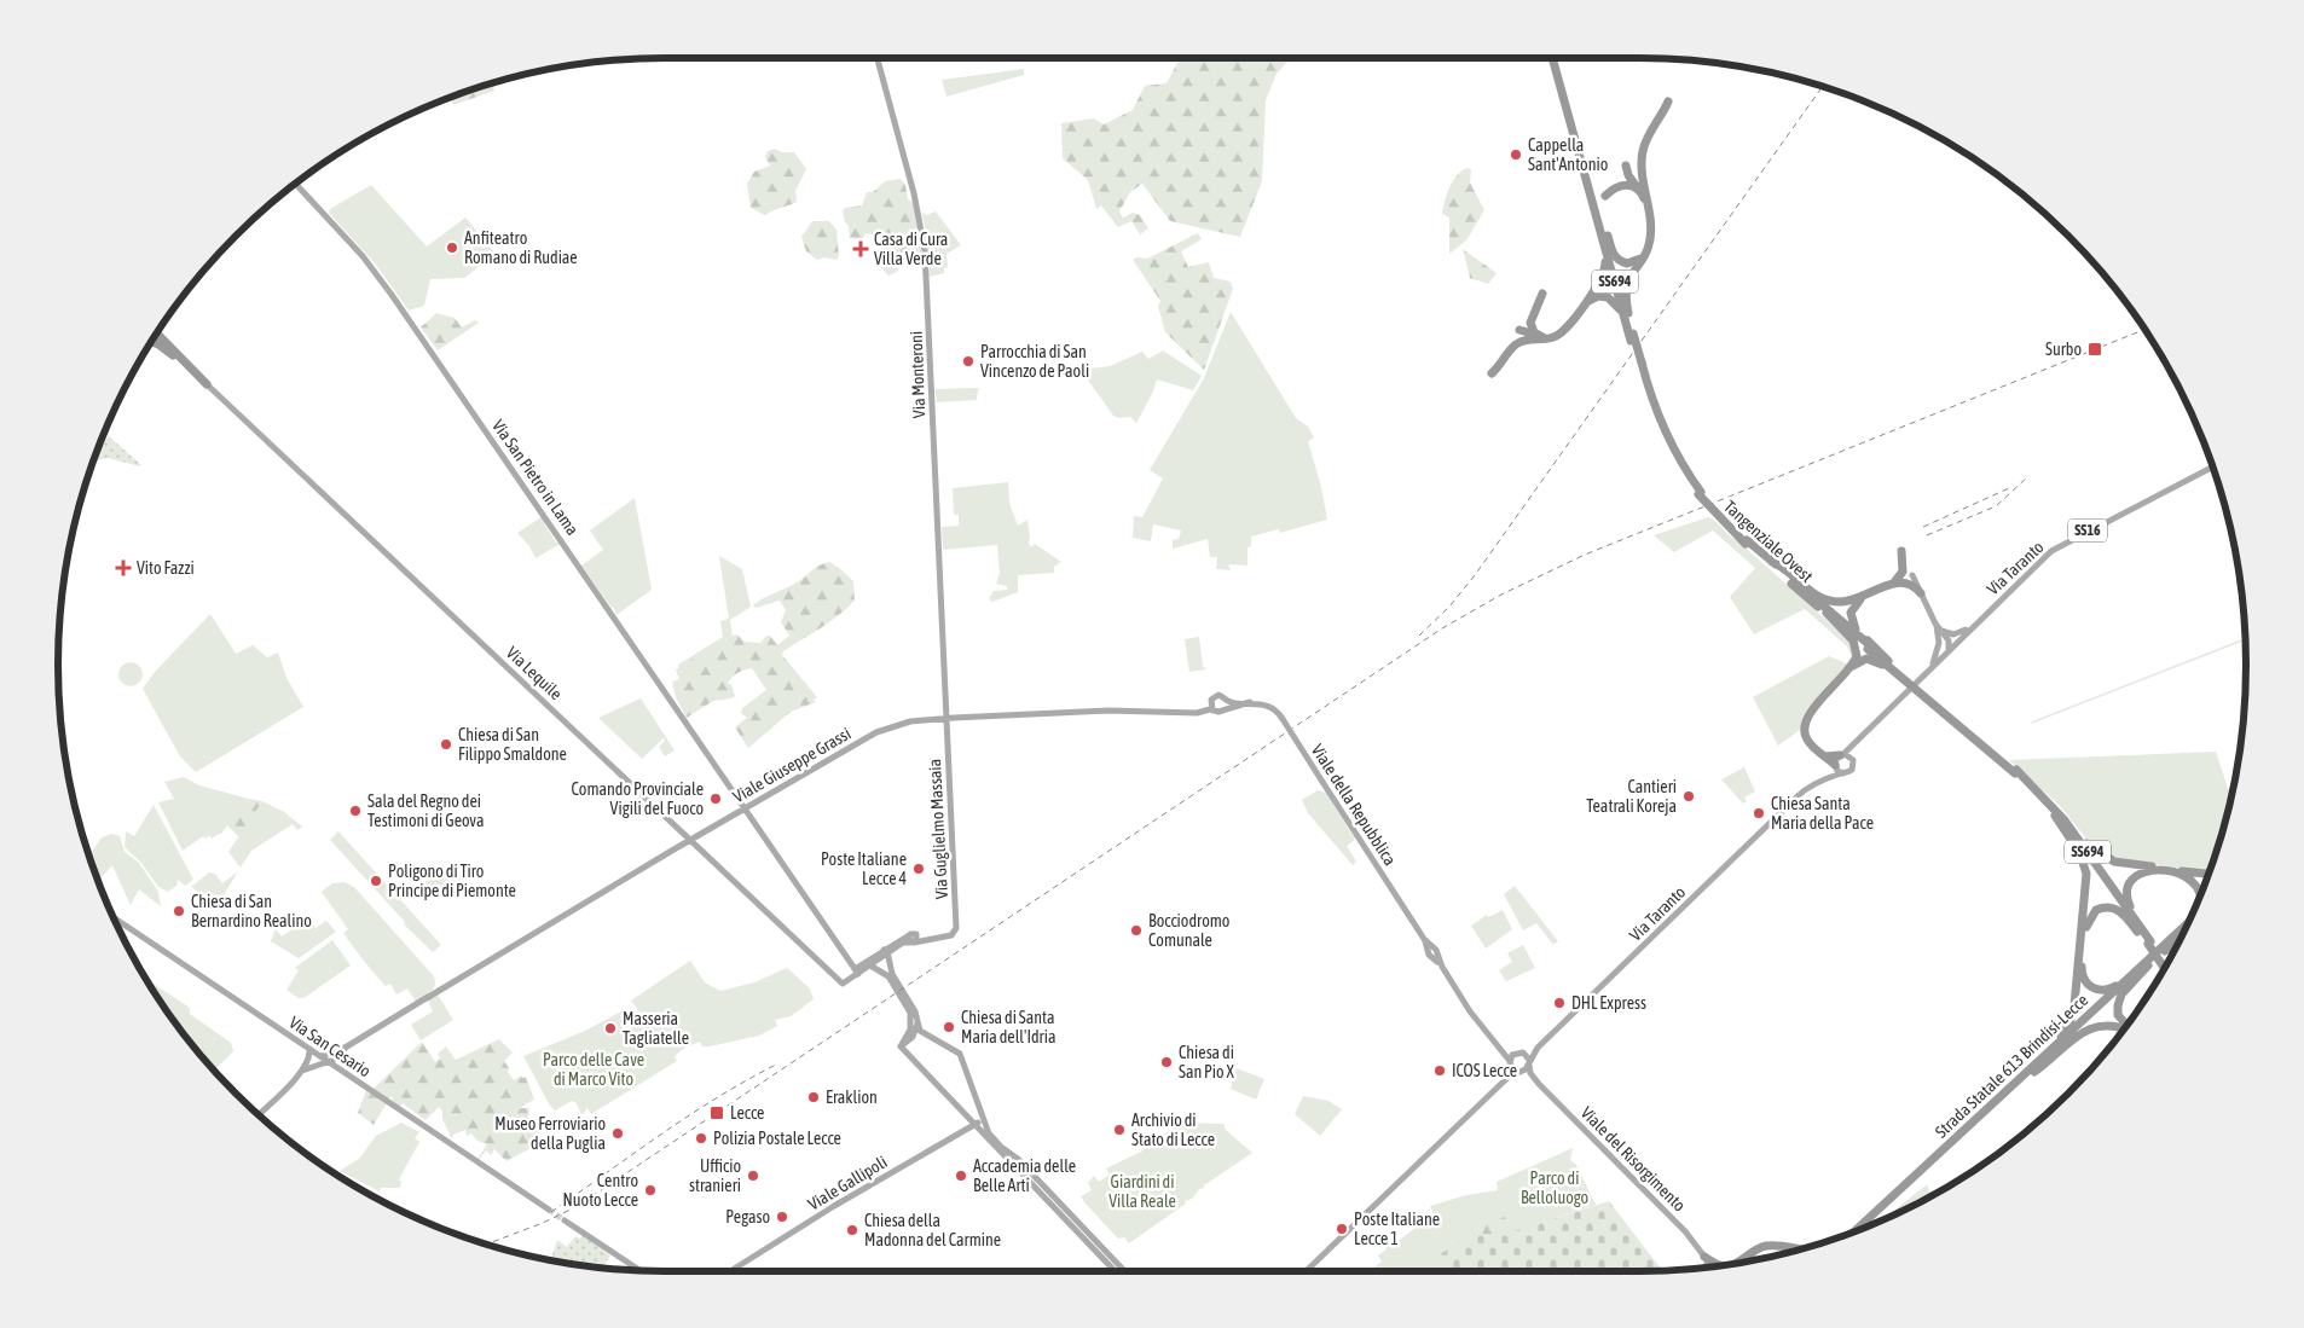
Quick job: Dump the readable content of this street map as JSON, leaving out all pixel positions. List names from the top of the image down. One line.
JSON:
{"streets":{"highway":["SS694","Tangenziale Ovest","Strada Statale 613 Brindisi-Lecce"],"main road":["Via Monteroni","Via San Pietro in Lama","SS16","Via Taranto","Via Lequile","Viale Giuseppe Grassi","Viale della Repubblica","Via Guglielmo Massaia","Via San Cesario","Viale del Risorgimento","Viale Gallipoli"]},"crossings":[["Via Monteroni","Viale Giuseppe Grassi"],["Via Monteroni","Via Guglielmo Massaia"],["Via San Pietro in Lama","Via Lequile"],["Via San Pietro in Lama","Viale Giuseppe Grassi"],["Via Taranto","Viale della Repubblica"],["Via Taranto","Viale del Risorgimento"],["Via Lequile","Viale Giuseppe Grassi"],["Viale Giuseppe Grassi","Viale della Repubblica"],["Viale Giuseppe Grassi","Via Guglielmo Massaia"],["Viale Giuseppe Grassi","Via San Cesario"],["Viale della Repubblica","Viale del Risorgimento"]],"parks":["Parco delle Cave di Marco Vito","Parco di Belloluogo","Giardini di Villa Reale"],"places":{"other":["Cappella Sant'Antonio","Anfiteatro Romano di Rudiae","Parrocchia di San Vincenzo de Paoli","Chiesa di San Filippo Smaldone","Cantieri Teatrali Koreja","Comando Provinciale Vigili del Fuoco","Sala del Regno dei Testimoni di Geova","Chiesa Santa Maria della Pace","Poste Italiane Lecce 4","Poligono di Tiro Principe di Piemonte","Chiesa di San Bernardino Realino","Bocciodromo Comunale","DHL Express","Chiesa di Santa Maria dell'Idria","Masseria Tagliatelle","Chiesa di San Pio X","ICOS Lecce","Eraklion","Archivio di Stato di Lecce","Museo Ferroviario della Puglia","Polizia Postale Lecce","Ufficio stranieri","Accademia delle Belle Arti","Centro Nuoto Lecce","Pegaso","Poste Italiane Lecce 1","Chiesa della Madonna del Carmine"],"health":["Casa di Cura Villa Verde","Vito Fazzi"],"transit":["Surbo","Lecce"]}}
